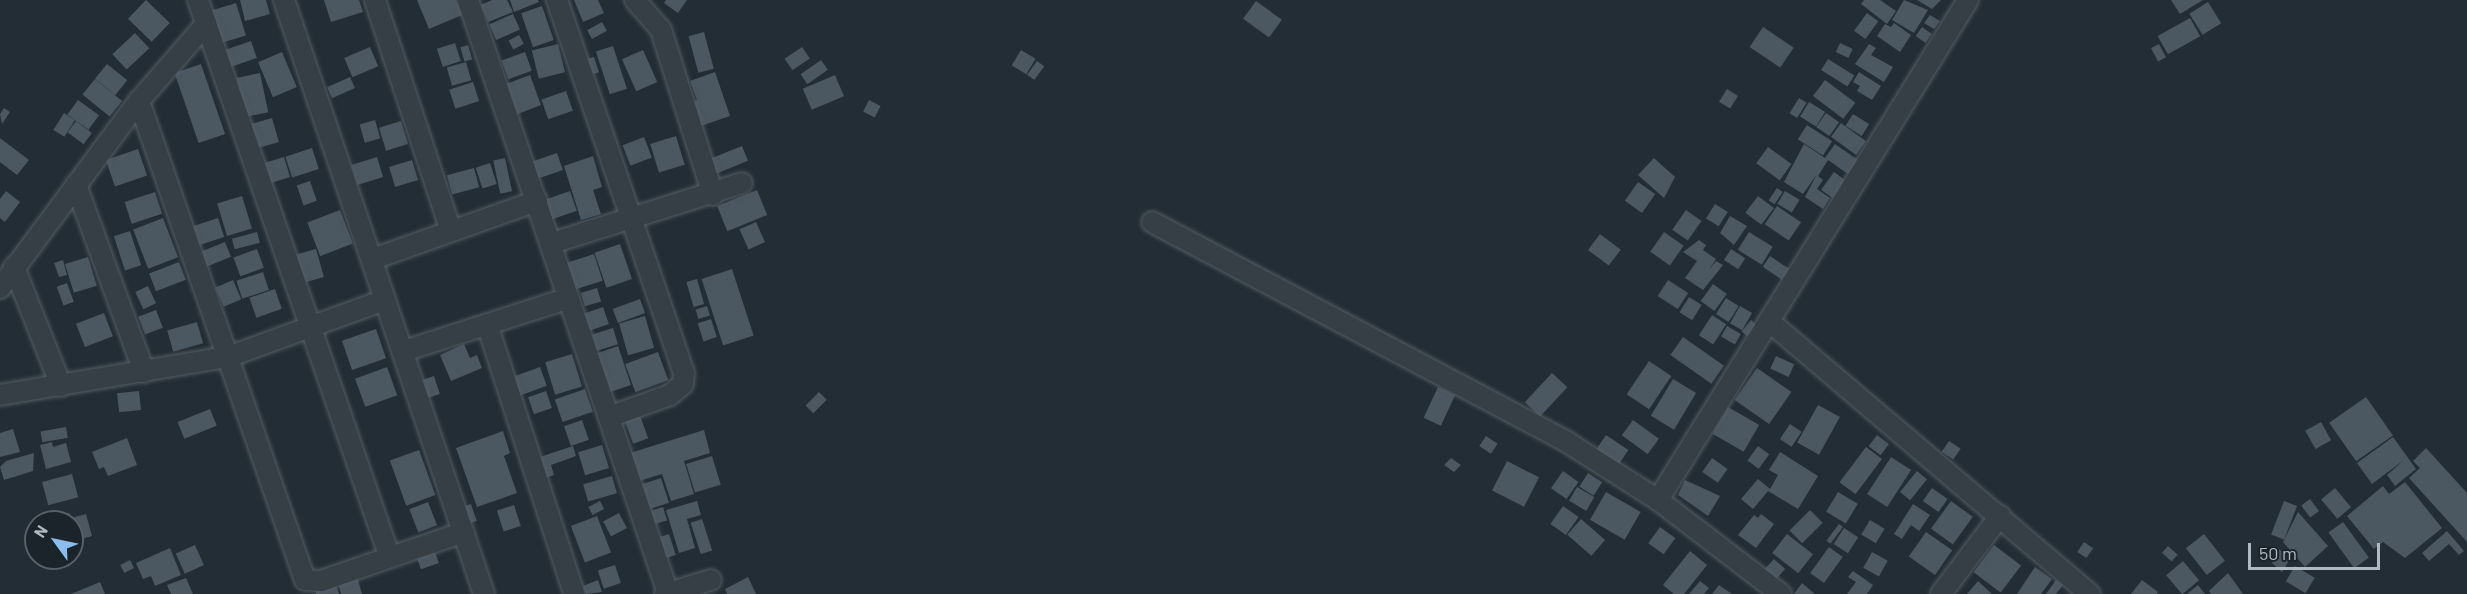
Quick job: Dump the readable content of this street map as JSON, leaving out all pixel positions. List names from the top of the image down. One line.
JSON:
{"scale_bar":"50 m","north":"top left"}
